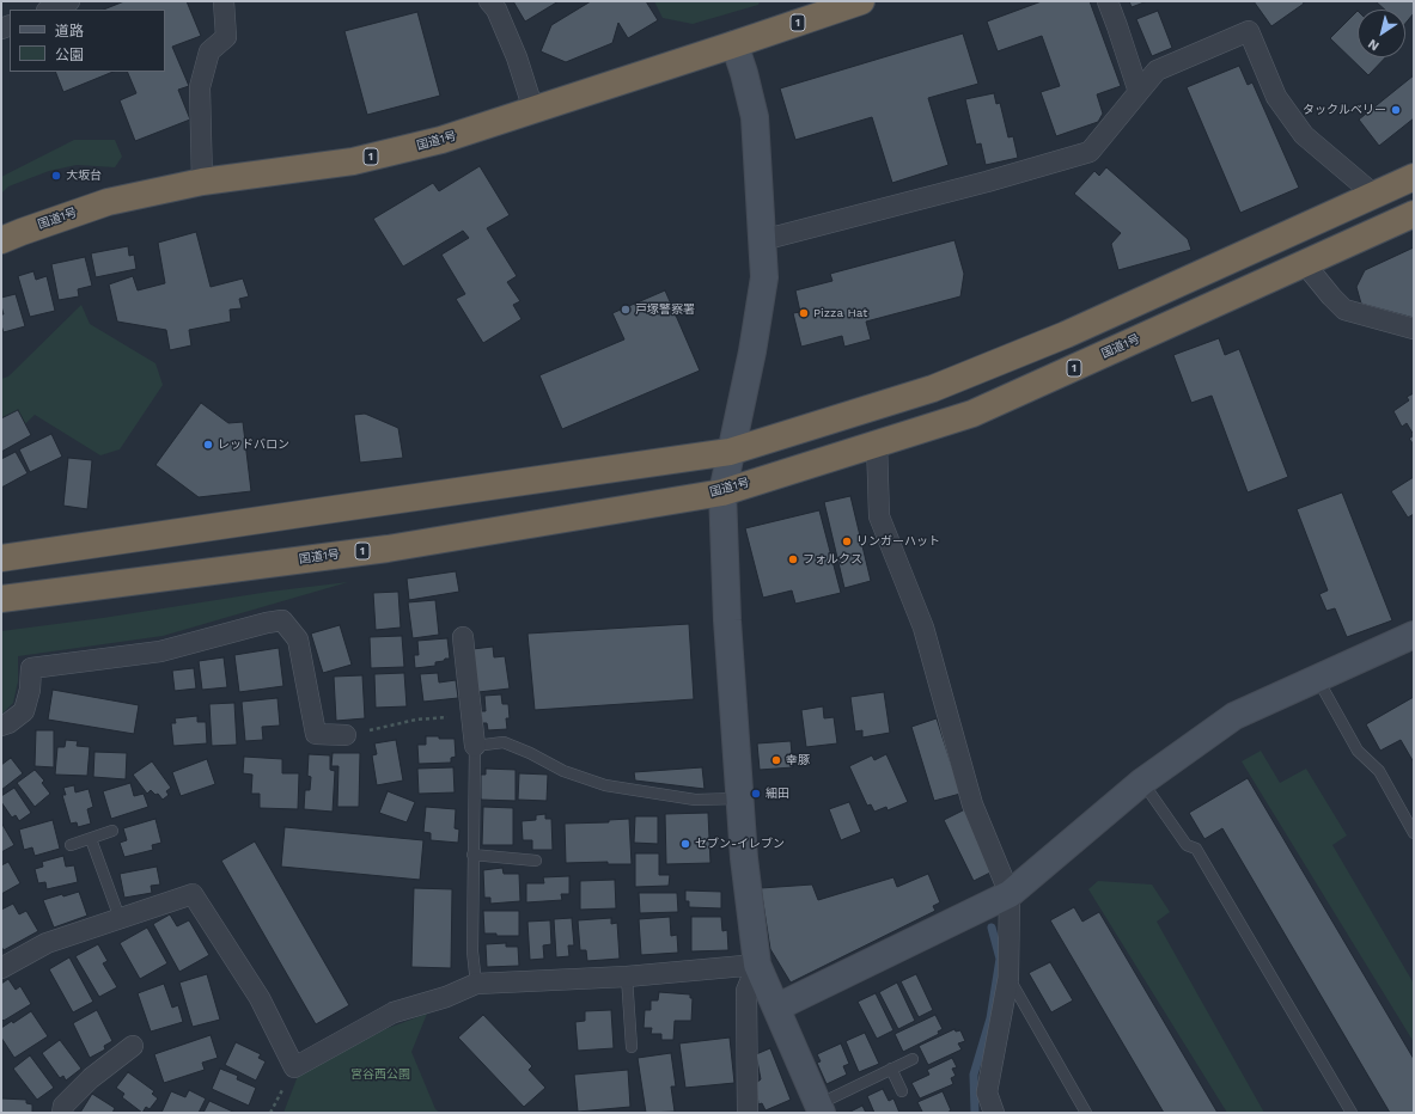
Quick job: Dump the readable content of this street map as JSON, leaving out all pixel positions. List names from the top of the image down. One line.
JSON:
{"streets":{"highway":["1","国道1号"]},"parks":["宮谷西公園"],"places":["タックルベリー","大坂台","戸塚警察署","Pizza Hat","レッドバロン","リンガーハット","フォルクス","幸豚","細田","セブン-イレブン"],"legend":["道路","公園"],"north":"bottom left"}
